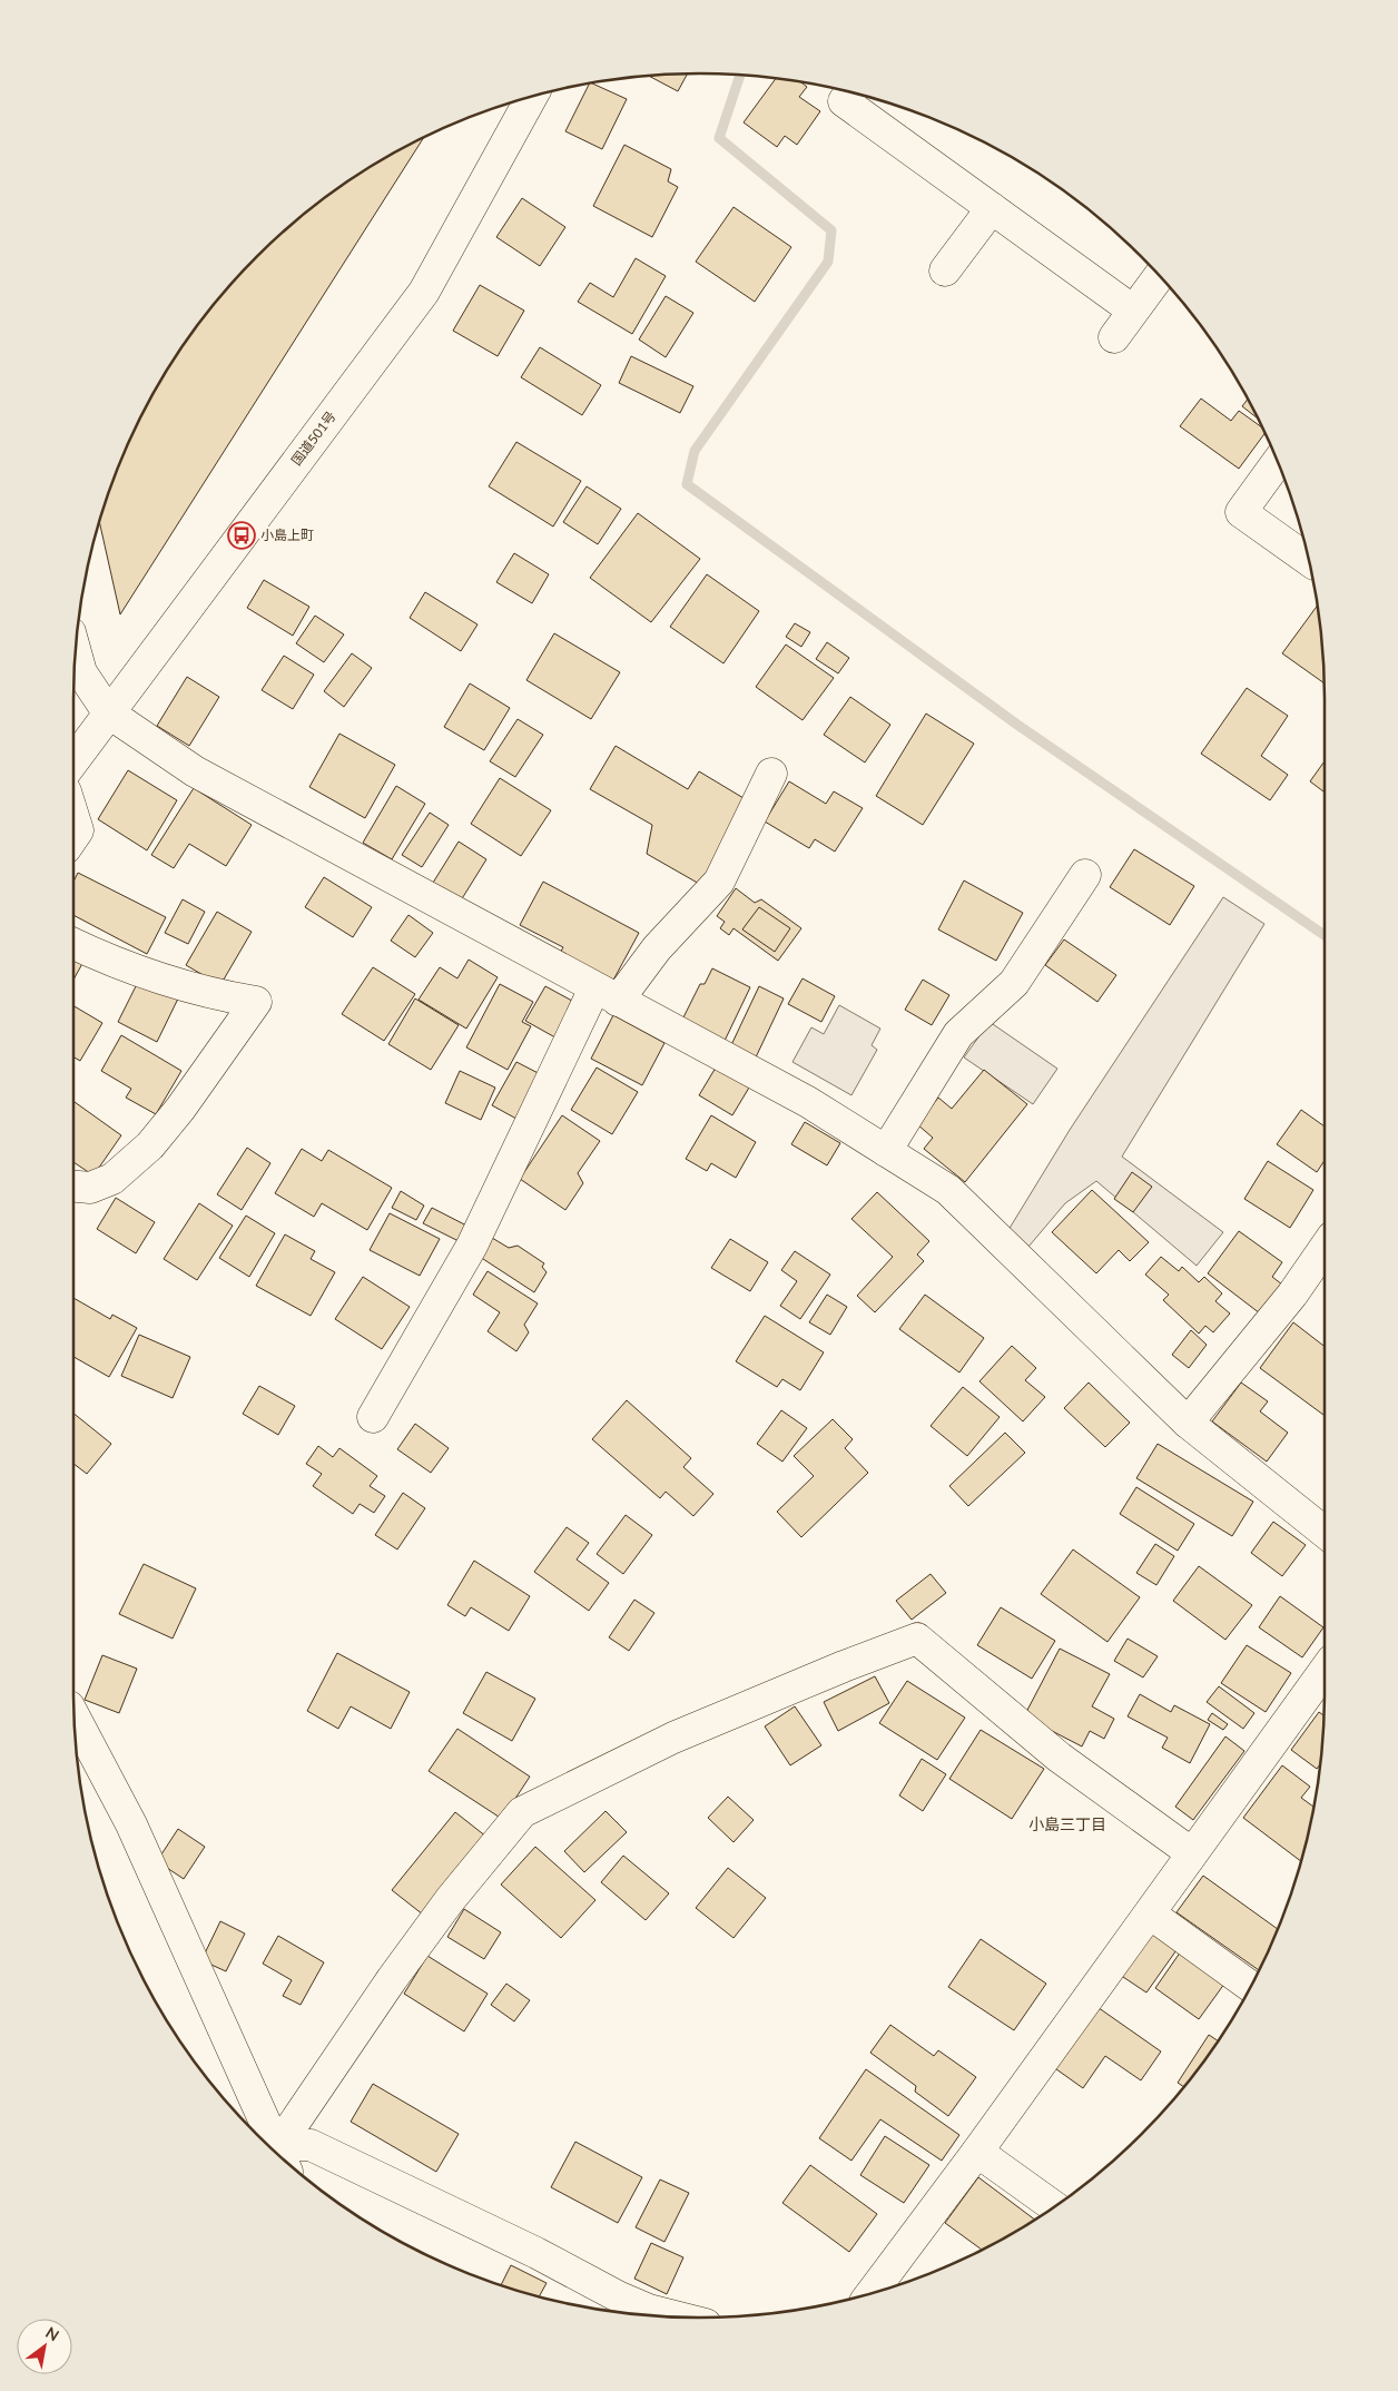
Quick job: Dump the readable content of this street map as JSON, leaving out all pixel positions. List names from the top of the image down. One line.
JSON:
{"streets":{"main road":["国道501号"]},"districts":["小島三丁目"],"places":{"bus stop":["小島上町"]},"north":"top right"}
